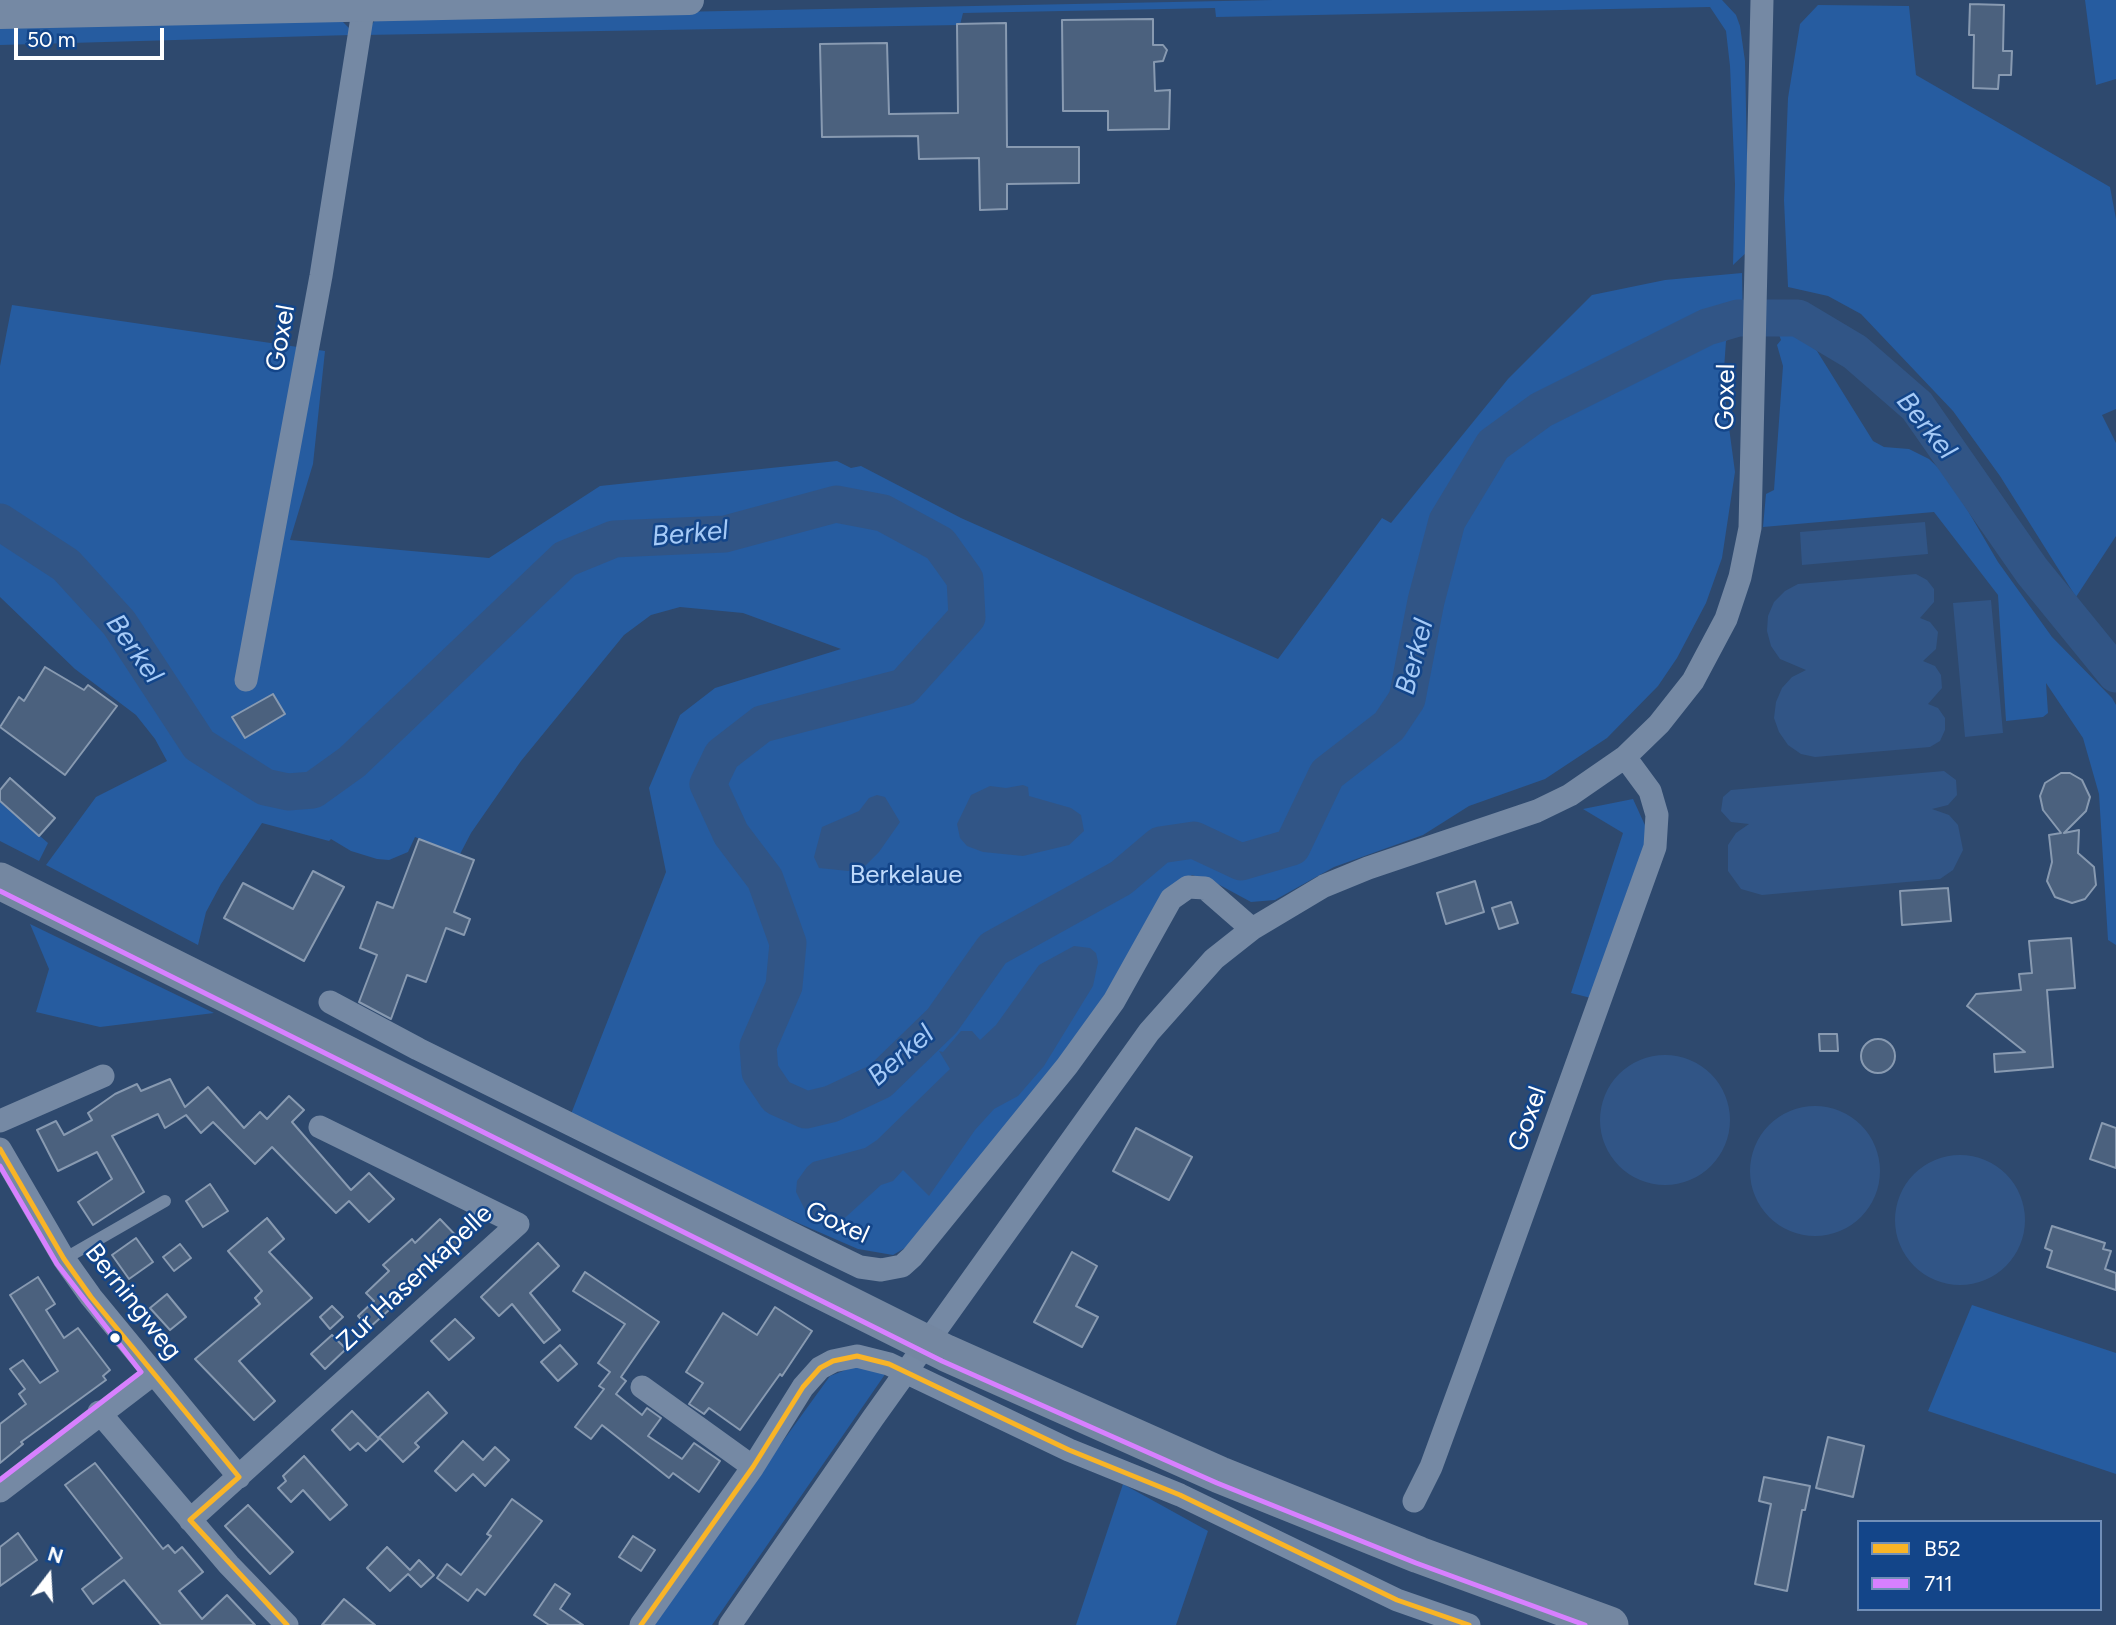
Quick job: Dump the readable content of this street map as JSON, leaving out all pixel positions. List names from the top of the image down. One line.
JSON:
{"streets":{"street":["Goxel","Zur Hasenkapelle","Berningweg"]},"crossings":[["Zur Hasenkapelle","Berningweg"]],"water":["Berkel"],"parks":["Berkelaue"],"lines":["transit line 711","transit line B52"],"legend":["B52","711"],"scale_bar":"50 m","north":"top"}
